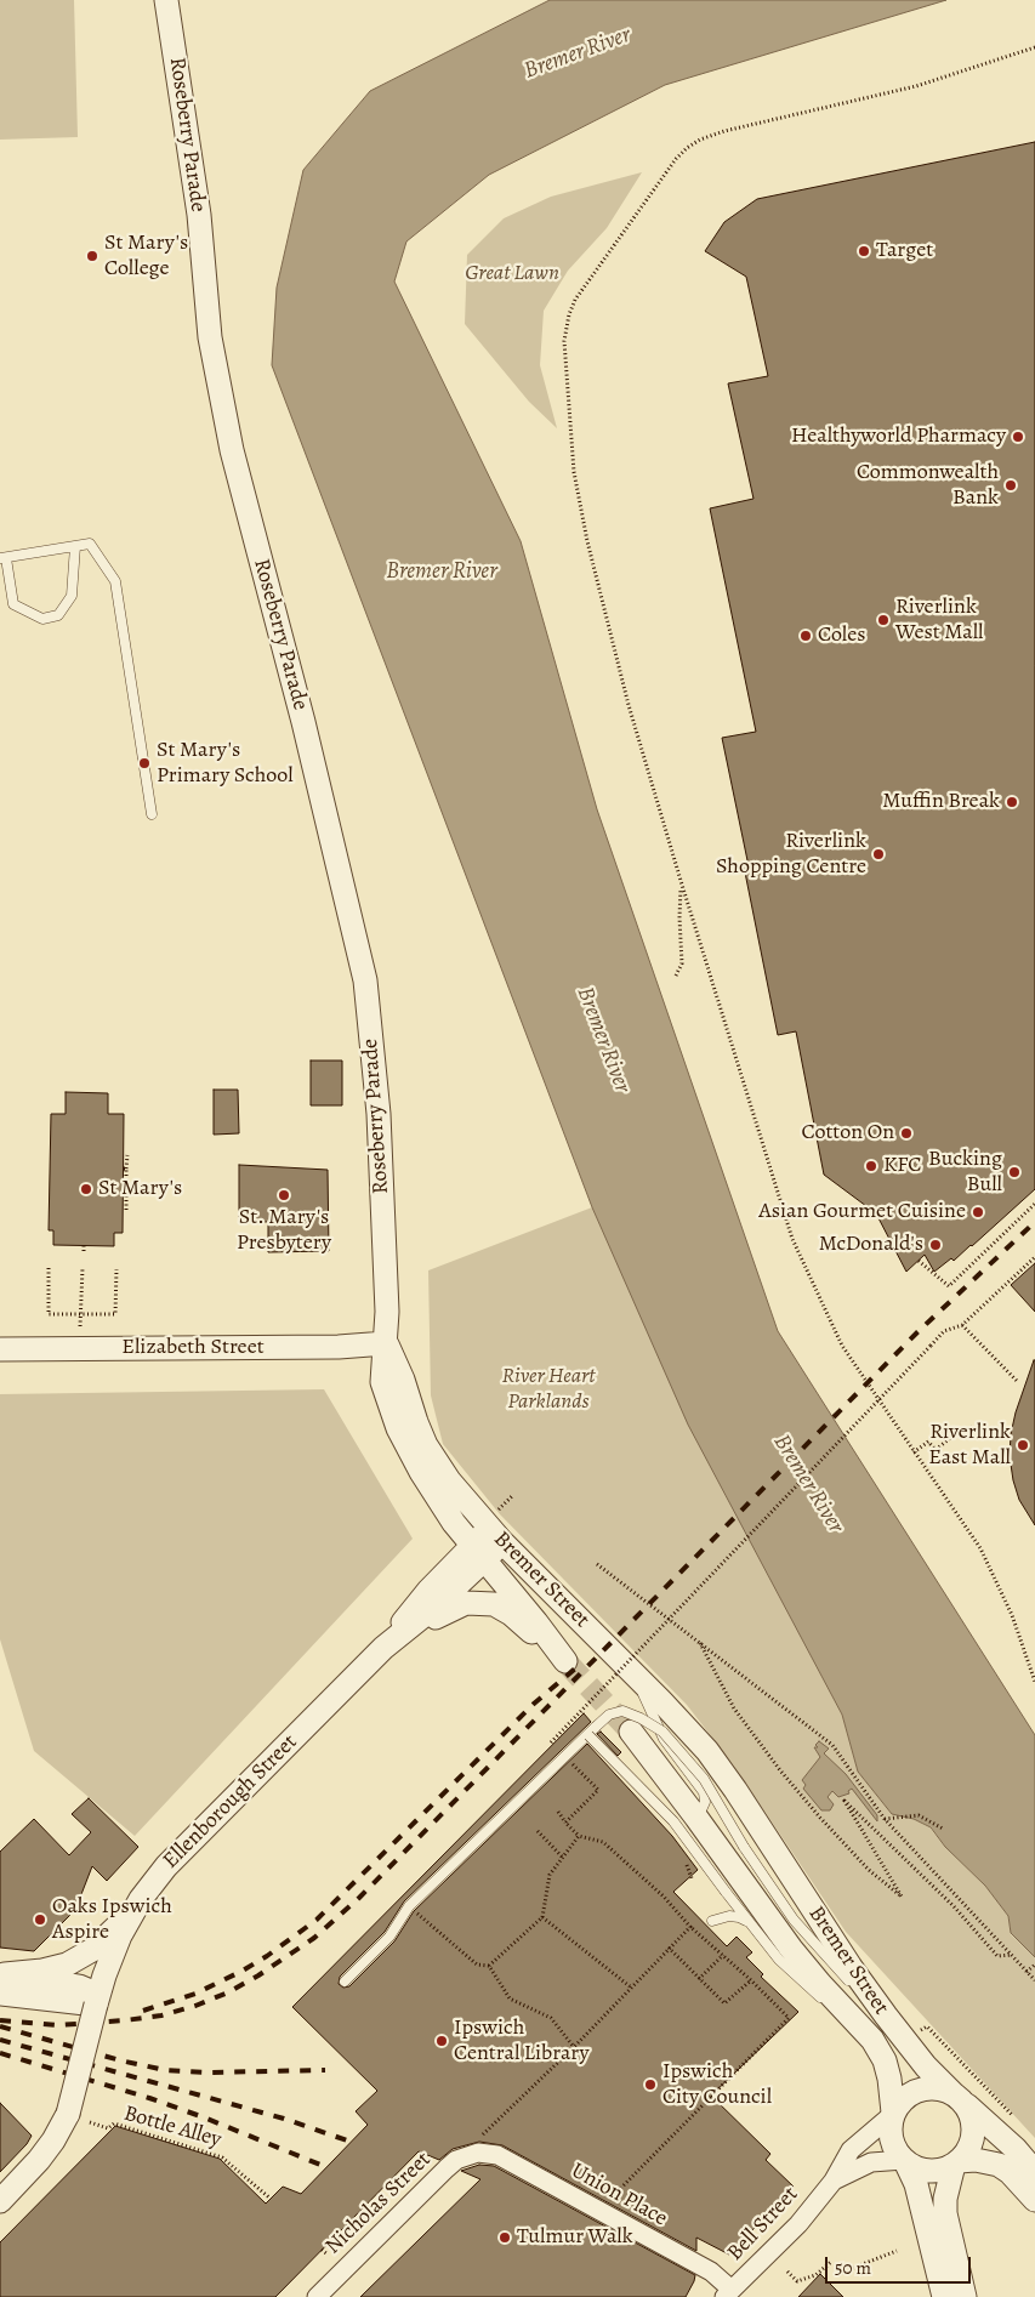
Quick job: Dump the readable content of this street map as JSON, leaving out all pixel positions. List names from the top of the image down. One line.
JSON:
{"streets":{"street":["Roseberry Parade","Elizabeth Street","Bremer Street","Ellenborough Street","Union Place","Nicholas Street","Bell Street"],"path":["Bottle Alley"]},"crossings":[["Roseberry Parade","Elizabeth Street"],["Roseberry Parade","Bremer Street"],["Elizabeth Street","Bremer Street"],["Bremer Street","Ellenborough Street"],["Bremer Street","Bell Street"],["Union Place","Nicholas Street"],["Union Place","Bell Street"]],"water":["Bremer River"],"parks":["Great Lawn","River Heart Parklands"],"places":["Target","St Mary's College","Healthyworld Pharmacy","Commonwealth Bank","Riverlink West Mall","Coles","St Mary's Primary School","Muffin Break","Riverlink Shopping Centre","Cotton On","KFC","Bucking Bull","St Mary's","St. Mary's Presbytery","Asian Gourmet Cuisine","McDonald's","Riverlink East Mall","Oaks Ipswich Aspire","Ipswich Central Library","Ipswich City Council","Tulmur Walk"],"scale_bar":"50 m"}
